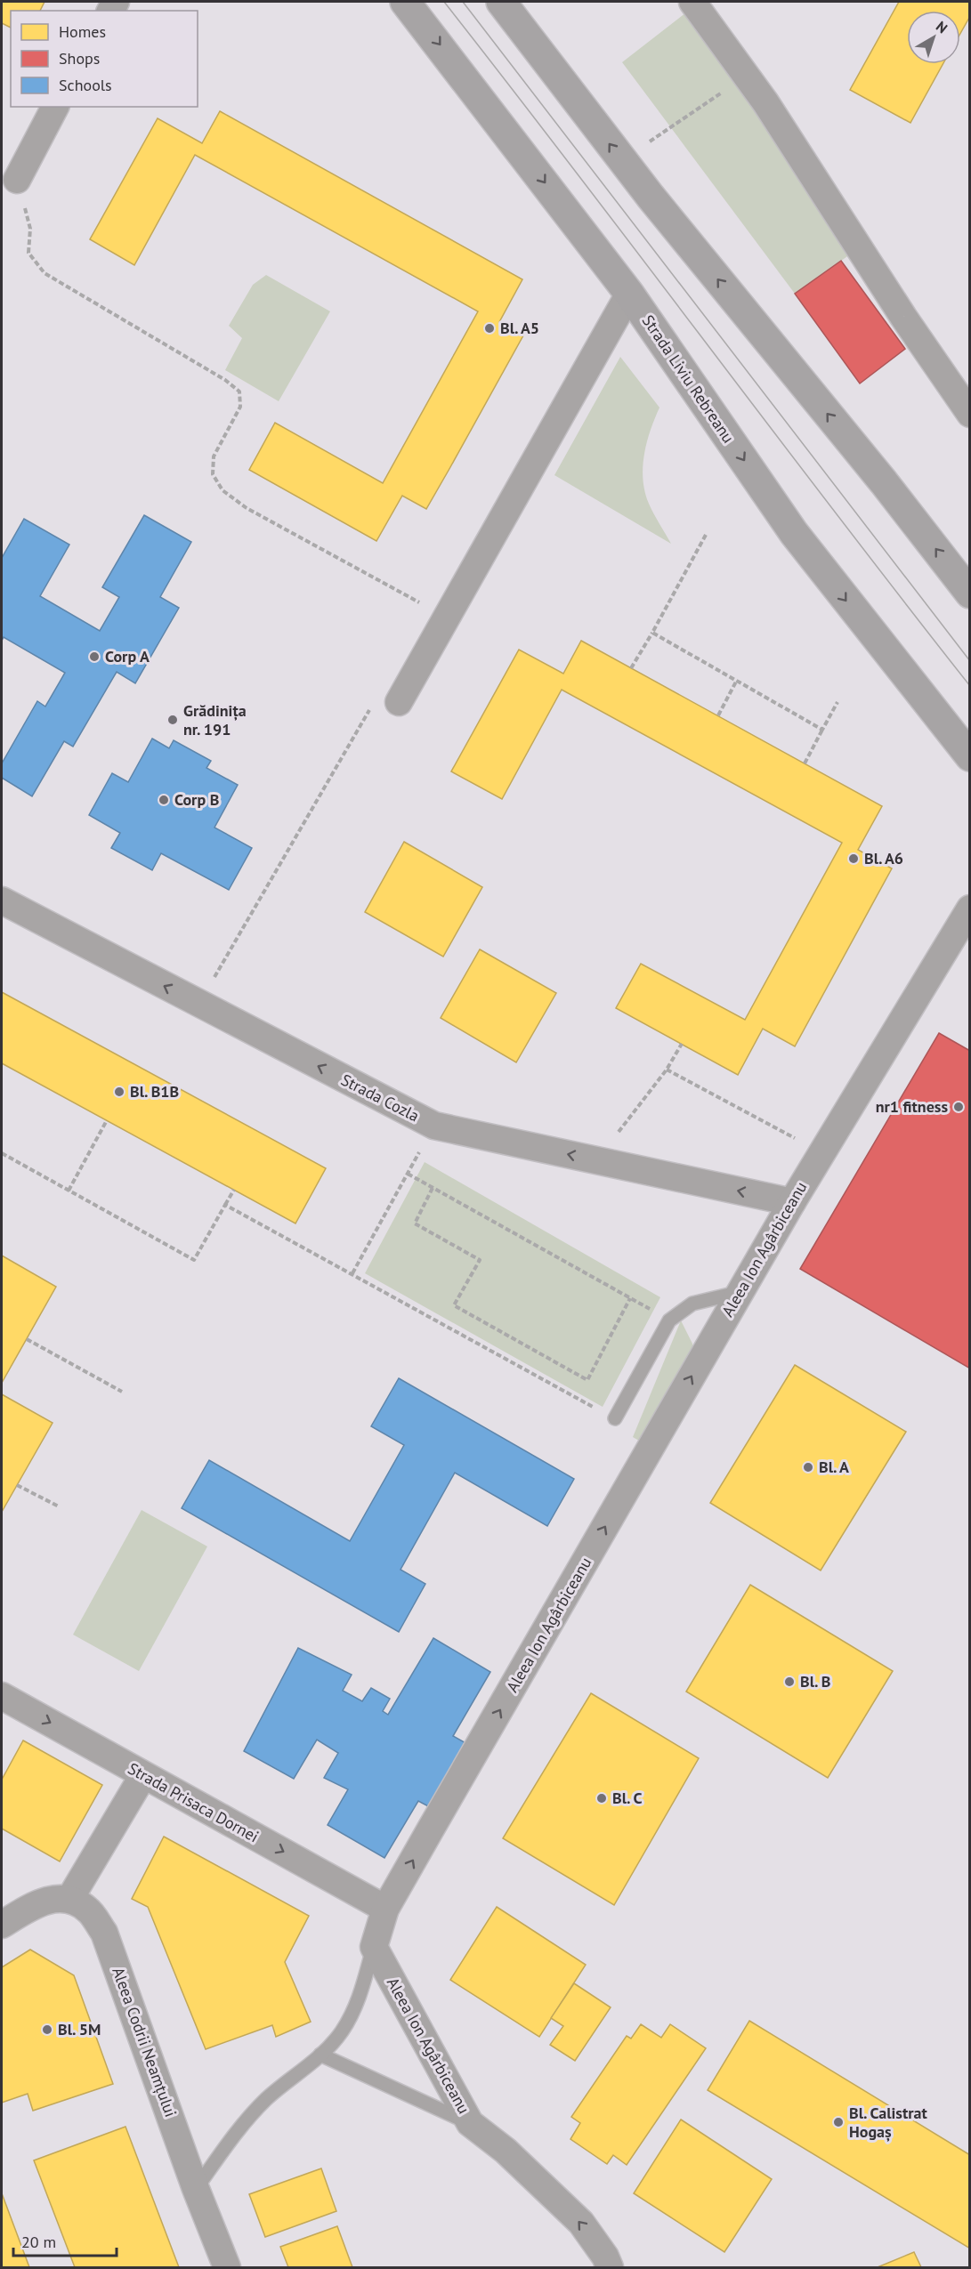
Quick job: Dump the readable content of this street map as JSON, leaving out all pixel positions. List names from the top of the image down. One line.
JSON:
{"streets":{"street":["Strada Liviu Rebreanu","Strada Cozla","Aleea Ion Agârbiceanu","Strada Prisaca Dornei","Aleea Codrii Neamțului"]},"crossings":[["Strada Cozla","Aleea Ion Agârbiceanu"],["Aleea Ion Agârbiceanu","Strada Prisaca Dornei"]],"one_way":["Strada Cozla","Aleea Ion Agârbiceanu","Strada Prisaca Dornei"],"places":["Bl. A5","Corp A","Grădinița nr. 191","Corp B","Bl. A6","Bl. B1B","nr1 fitness","Bl. A","Bl. B","Bl. C","Bl. 5M","Bl. Calistrat Hogaș"],"legend":["Homes","Shops","Schools"],"scale_bar":"20 m","north":"top right"}
